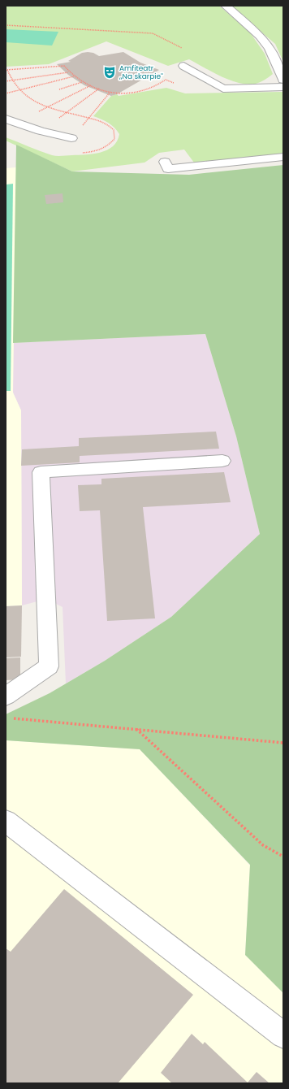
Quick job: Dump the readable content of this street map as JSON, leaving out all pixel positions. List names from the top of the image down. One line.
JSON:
{"places":{"theatre":["Amfiteatr ,,Na skarpie''"]}}
